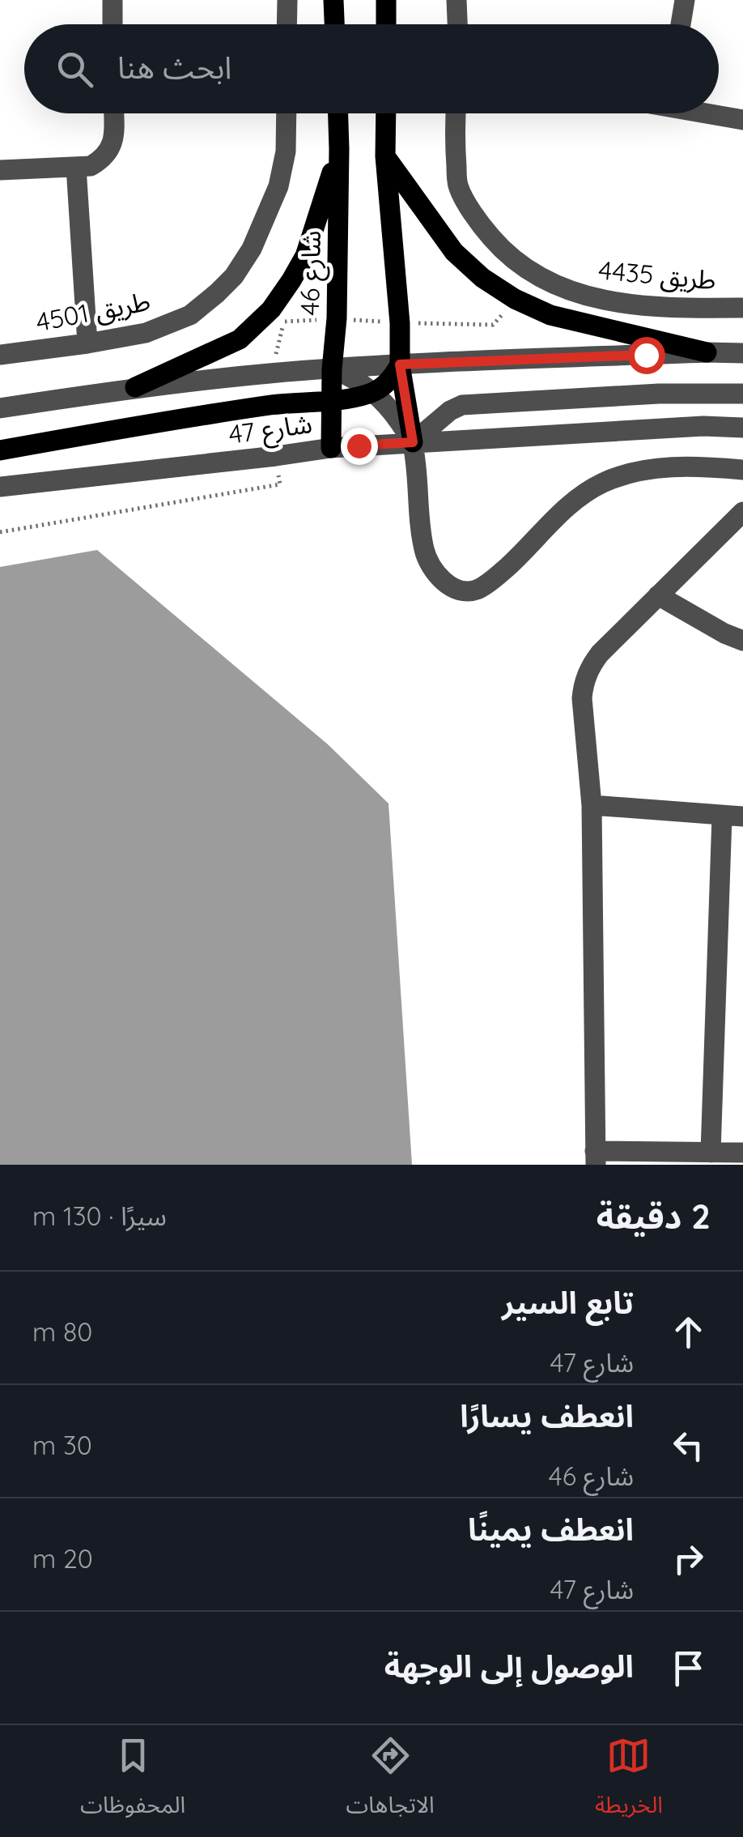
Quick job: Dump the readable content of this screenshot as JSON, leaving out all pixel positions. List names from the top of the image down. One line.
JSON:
{"streets":{"main road":["شارع 46"],"street":["طريق 4435","طريق 4501","شارع 47"]},"crossings":[["شارع 46","شارع 47"]],"page":{"search":"ابحث هنا","heading":["2 دقيقة","سيرًا · 130 m"],"list":[["تابع السير","شارع 47","80 m"],["انعطف يسارًا","شارع 46","30 m"],["انعطف يمينًا","شارع 47","20 m"],"الوصول إلى الوجهة"],"nav":["الخريطة","الاتجاهات","المحفوظات"]}}
